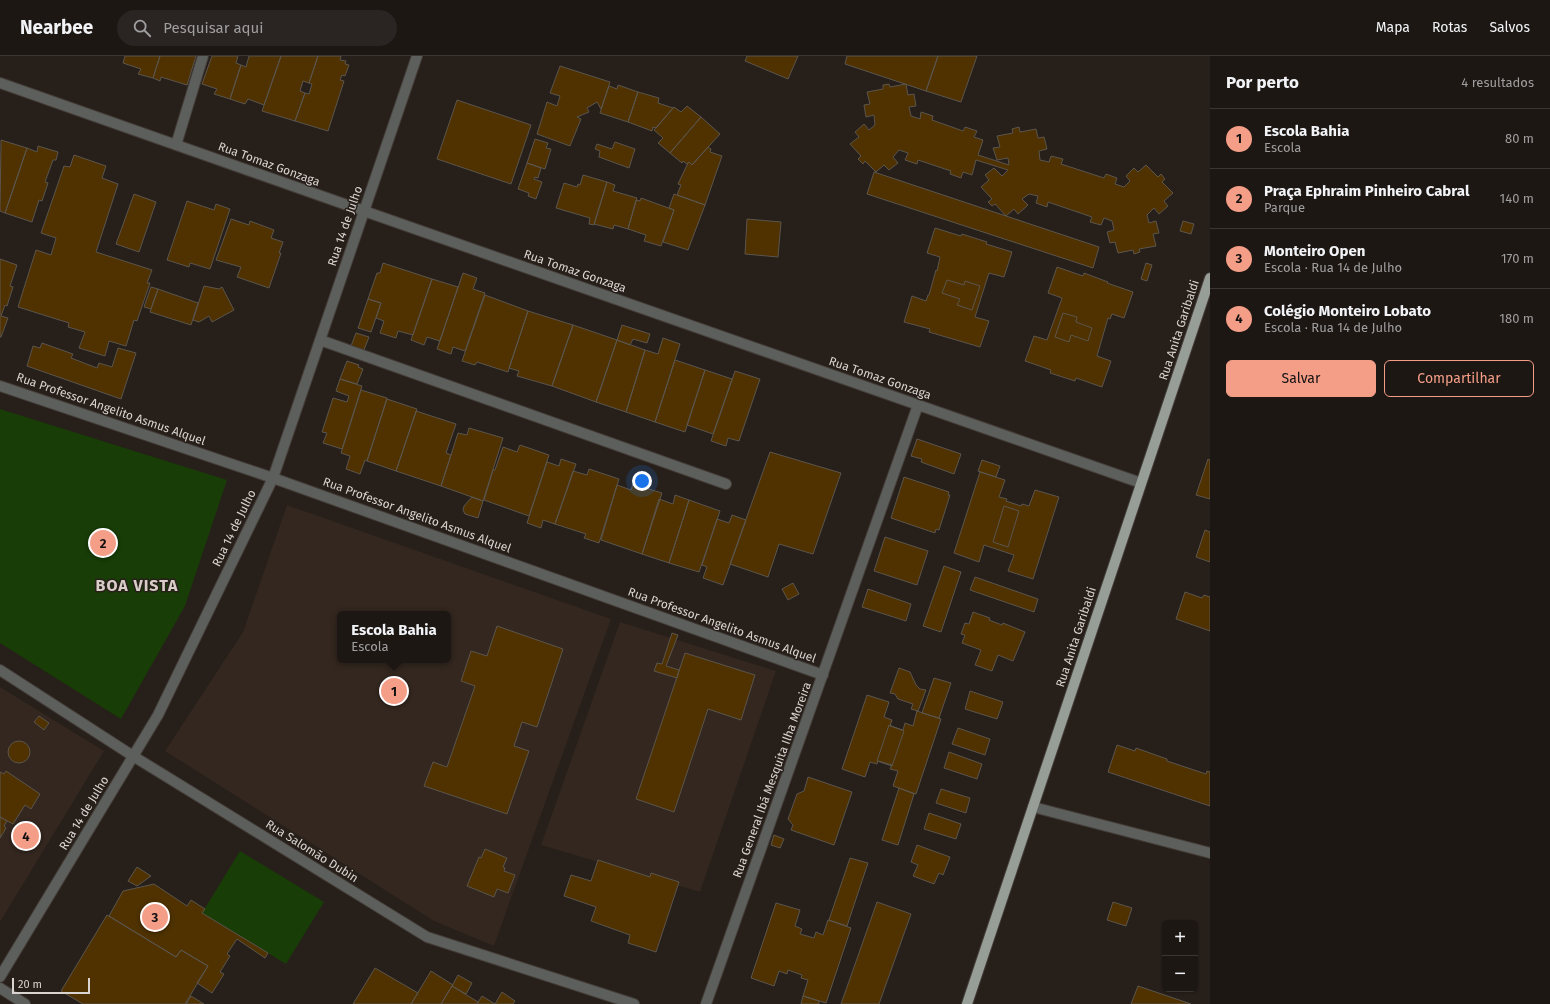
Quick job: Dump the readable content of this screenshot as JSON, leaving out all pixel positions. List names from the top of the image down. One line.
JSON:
{"streets":{"main road":["Rua Anita Garibaldi"],"street":["Rua Tomaz Gonzaga","Rua 14 de Julho","Rua Professor Angelito Asmus Alquel","Rua General Ibá Mesquita Ilha Moreira","Rua Salomão Dubin"]},"crossings":[["Rua Tomaz Gonzaga","Rua 14 de Julho"],["Rua Tomaz Gonzaga","Rua Anita Garibaldi"],["Rua Tomaz Gonzaga","Rua General Ibá Mesquita Ilha Moreira"],["Rua 14 de Julho","Rua Professor Angelito Asmus Alquel"],["Rua 14 de Julho","Rua Salomão Dubin"],["Rua Professor Angelito Asmus Alquel","Rua General Ibá Mesquita Ilha Moreira"]],"districts":["BOA VISTA"],"scale_bar":"20 m","page":{"header":"Nearbee","search":"Pesquisar aqui","nav":["Mapa","Rotas","Salvos"],"heading":["Por perto","4 resultados"],"list":[{"mark":"1","name":"Escola Bahia","note":"Escola","value":"80 m"},{"mark":"2","name":"Praça Ephraim Pinheiro Cabral","note":"Parque","value":"140 m"},{"mark":"3","name":"Monteiro Open","note":"Escola · Rua 14 de Julho","value":"170 m"},{"mark":"4","name":"Colégio Monteiro Lobato","note":"Escola · Rua 14 de Julho","value":"180 m"}],"buttons":["Salvar","Compartilhar"],"pins":["2","1","4","3"],"popup":["Escola Bahia","Escola"],"map_buttons":["+","−"],"scale":"20 m"}}
